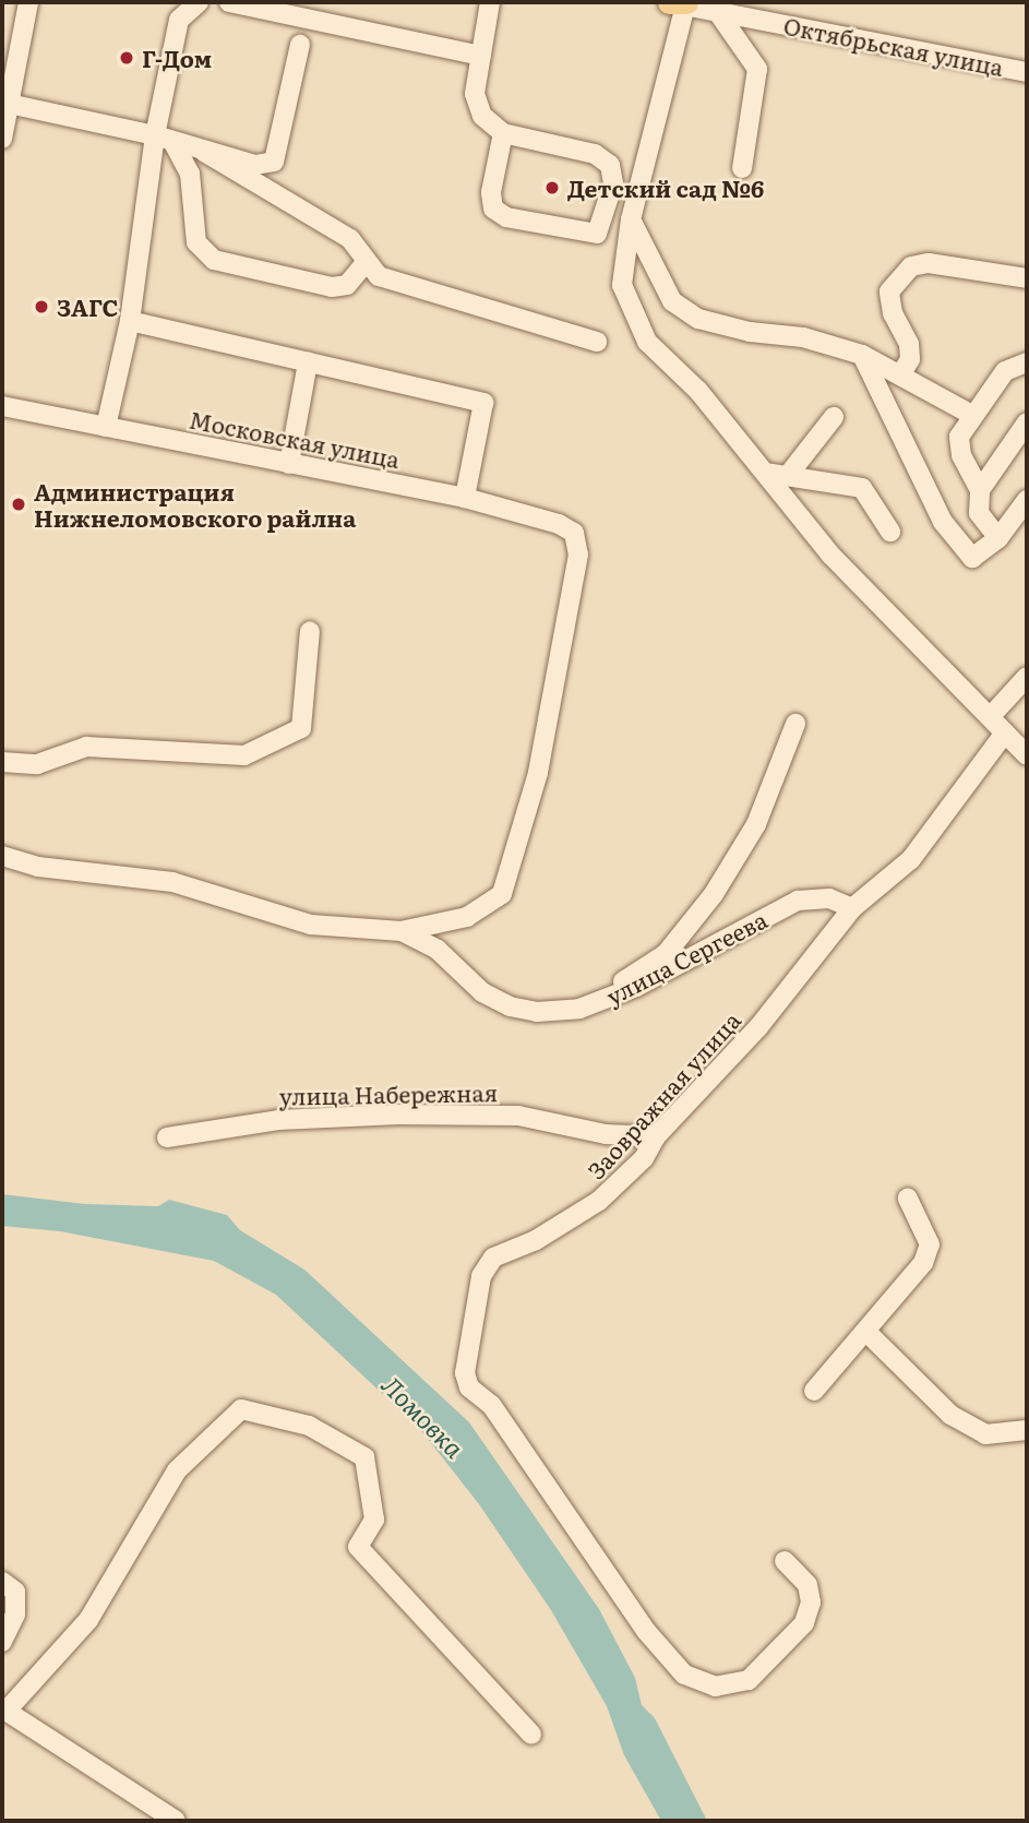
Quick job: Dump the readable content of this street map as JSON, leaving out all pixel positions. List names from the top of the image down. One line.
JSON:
{"streets":{"street":["Октябрьская улица","Московская улица","улица Сергеева","улица Набережная","Заовражная улица"]},"crossings":[["улица Сергеева","Заовражная улица"],["улица Набережная","Заовражная улица"]],"water":["Ломовка"],"places":["Г-Дом","Детский сад №6","ЗАГС","Администрация Нижнеломовского райлна"]}
